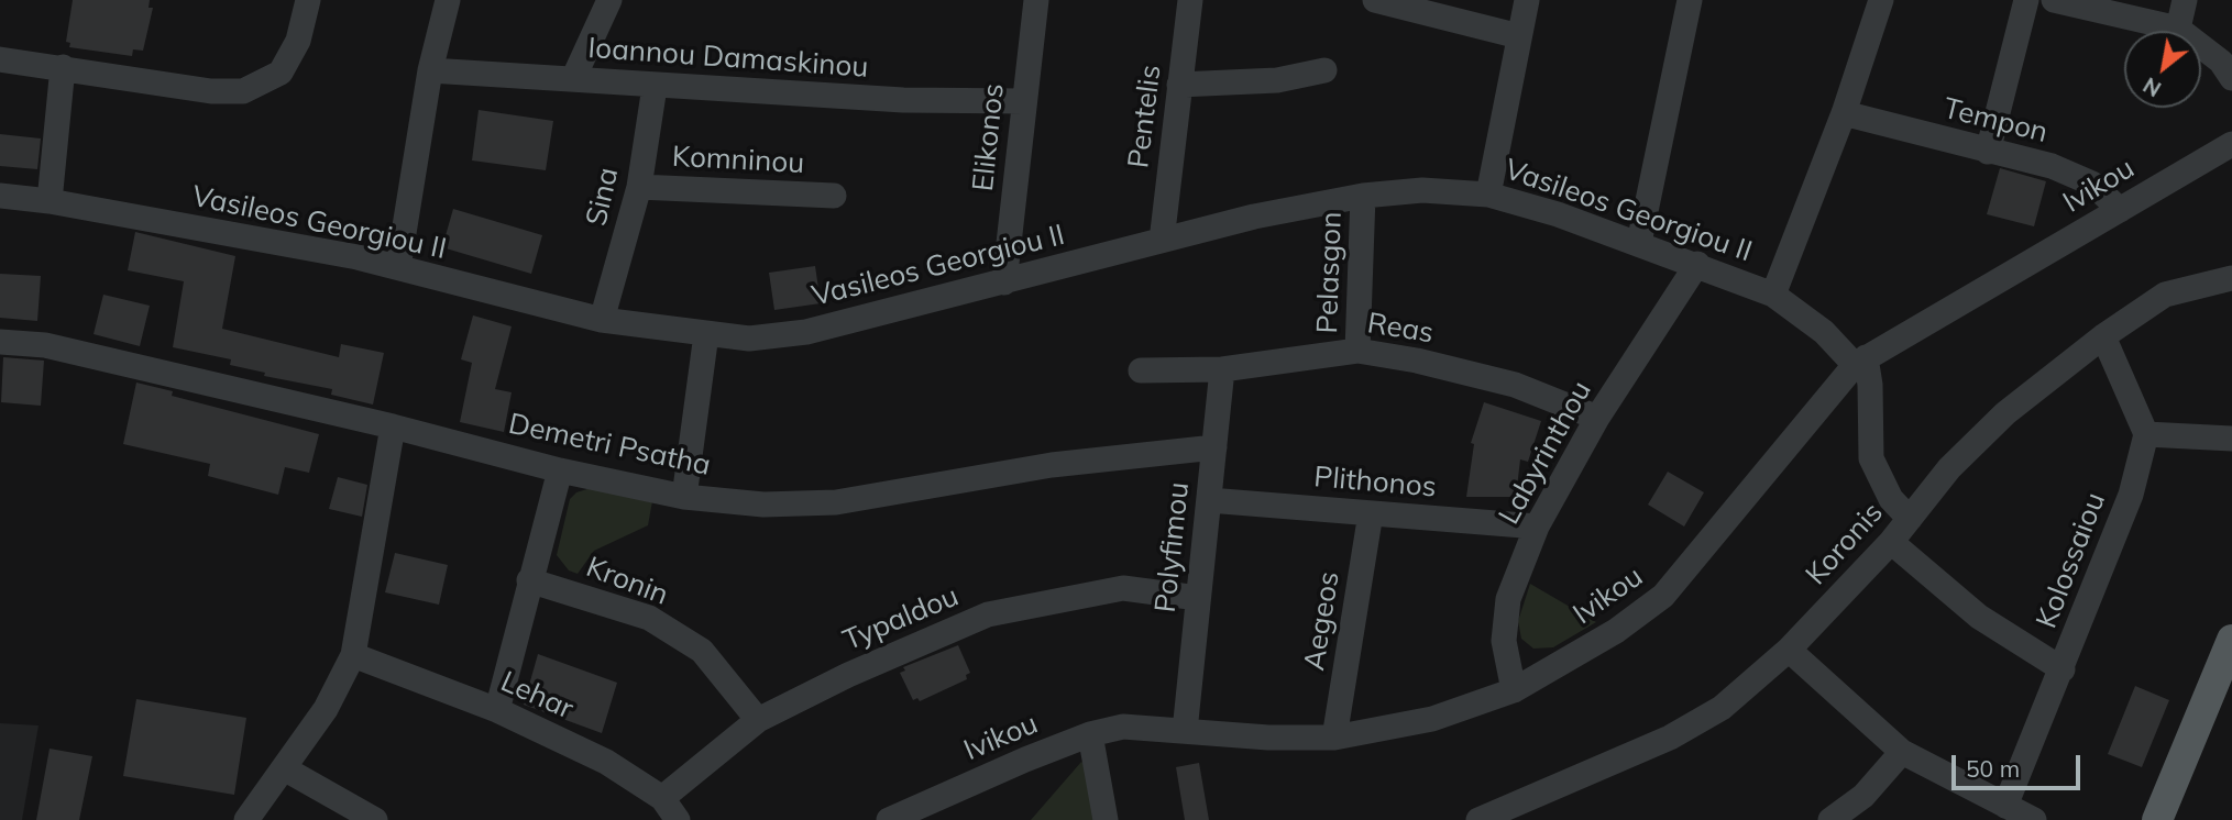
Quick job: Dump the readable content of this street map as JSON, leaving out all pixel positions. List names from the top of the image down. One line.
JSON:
{"streets":{"street":["Ioannou Damaskinou","Pentelis","Tempon","Elikonos","Komninou","Ivikou","Sina","Vasileos Georgiou II","Pelasgon","Reas","Demetri Psatha","Labyrinthou","Plithonos","Koronis","Polyfimou","Kolossaiou","Kronin","Typaldou","Aegeos","Lehar"]},"crossings":[["Ioannou Damaskinou","Elikonos"],["Ioannou Damaskinou","Sina"],["Pentelis","Vasileos Georgiou II"],["Tempon","Ivikou"],["Elikonos","Vasileos Georgiou II"],["Komninou","Sina"],["Ivikou","Vasileos Georgiou II"],["Ivikou","Labyrinthou"],["Ivikou","Polyfimou"],["Ivikou","Aegeos"],["Sina","Vasileos Georgiou II"],["Vasileos Georgiou II","Pelasgon"],["Vasileos Georgiou II","Labyrinthou"],["Pelasgon","Reas"],["Reas","Labyrinthou"],["Reas","Polyfimou"],["Demetri Psatha","Polyfimou"],["Labyrinthou","Plithonos"],["Plithonos","Polyfimou"],["Plithonos","Aegeos"],["Polyfimou","Typaldou"],["Kronin","Typaldou"],["Typaldou","Lehar"]],"scale_bar":"50 m","north":"bottom left"}
